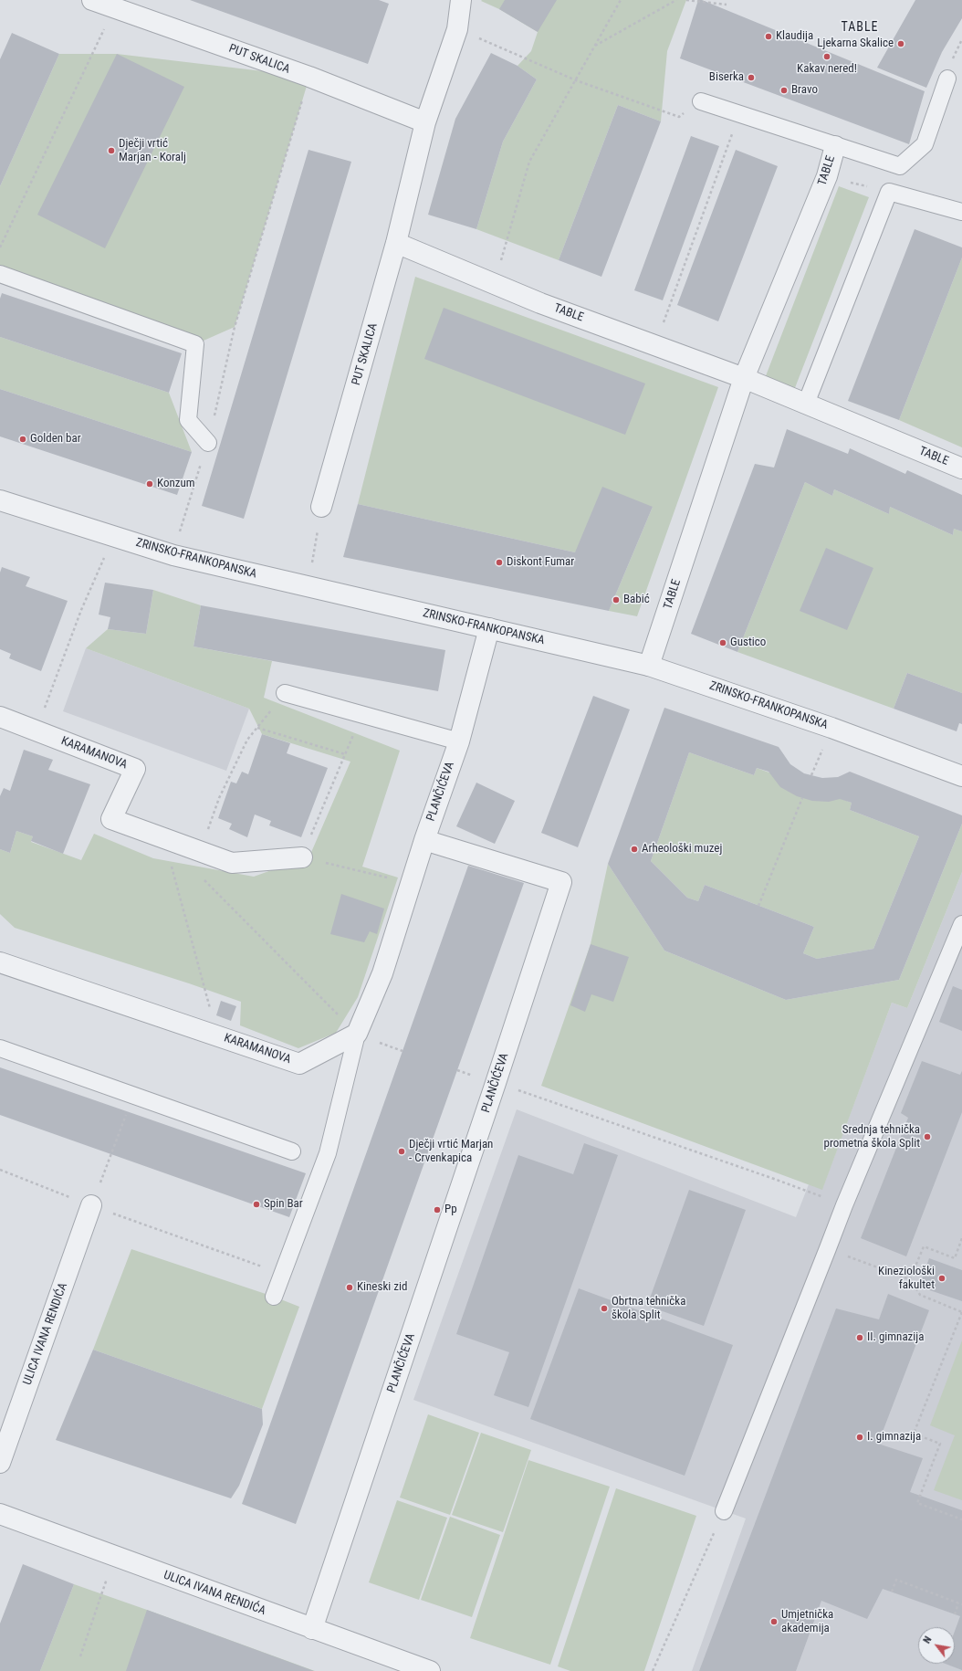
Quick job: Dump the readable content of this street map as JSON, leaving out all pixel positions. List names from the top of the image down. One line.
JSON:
{"streets":{"street":["PUT SKALICA","TABLE","ZRINSKO-FRANKOPANSKA","KARAMANOVA","PLANČIĆEVA","ULICA IVANA RENDIĆA"]},"crossings":[["PUT SKALICA","TABLE"],["TABLE","ZRINSKO-FRANKOPANSKA"],["ZRINSKO-FRANKOPANSKA","PLANČIĆEVA"],["PLANČIĆEVA","ULICA IVANA RENDIĆA"]],"districts":["TABLE"],"places":["Klaudija","Ljekarna Skalice","Kakav nered!","Biserka","Bravo","Dječji vrtić Marjan - Koralj","Golden bar","Konzum","Diskont Fumar","Babić","Gustico","Arheološki muzej","Srednja tehnička prometna škola Split","Dječji vrtić Marjan - Crvenkapica","Spin Bar","Pp","Kineziološki fakultet","Kineski zid","Obrtna tehnička škola Split","II. gimnazija","I. gimnazija","Umjetnička akademija"],"north":"top left"}
